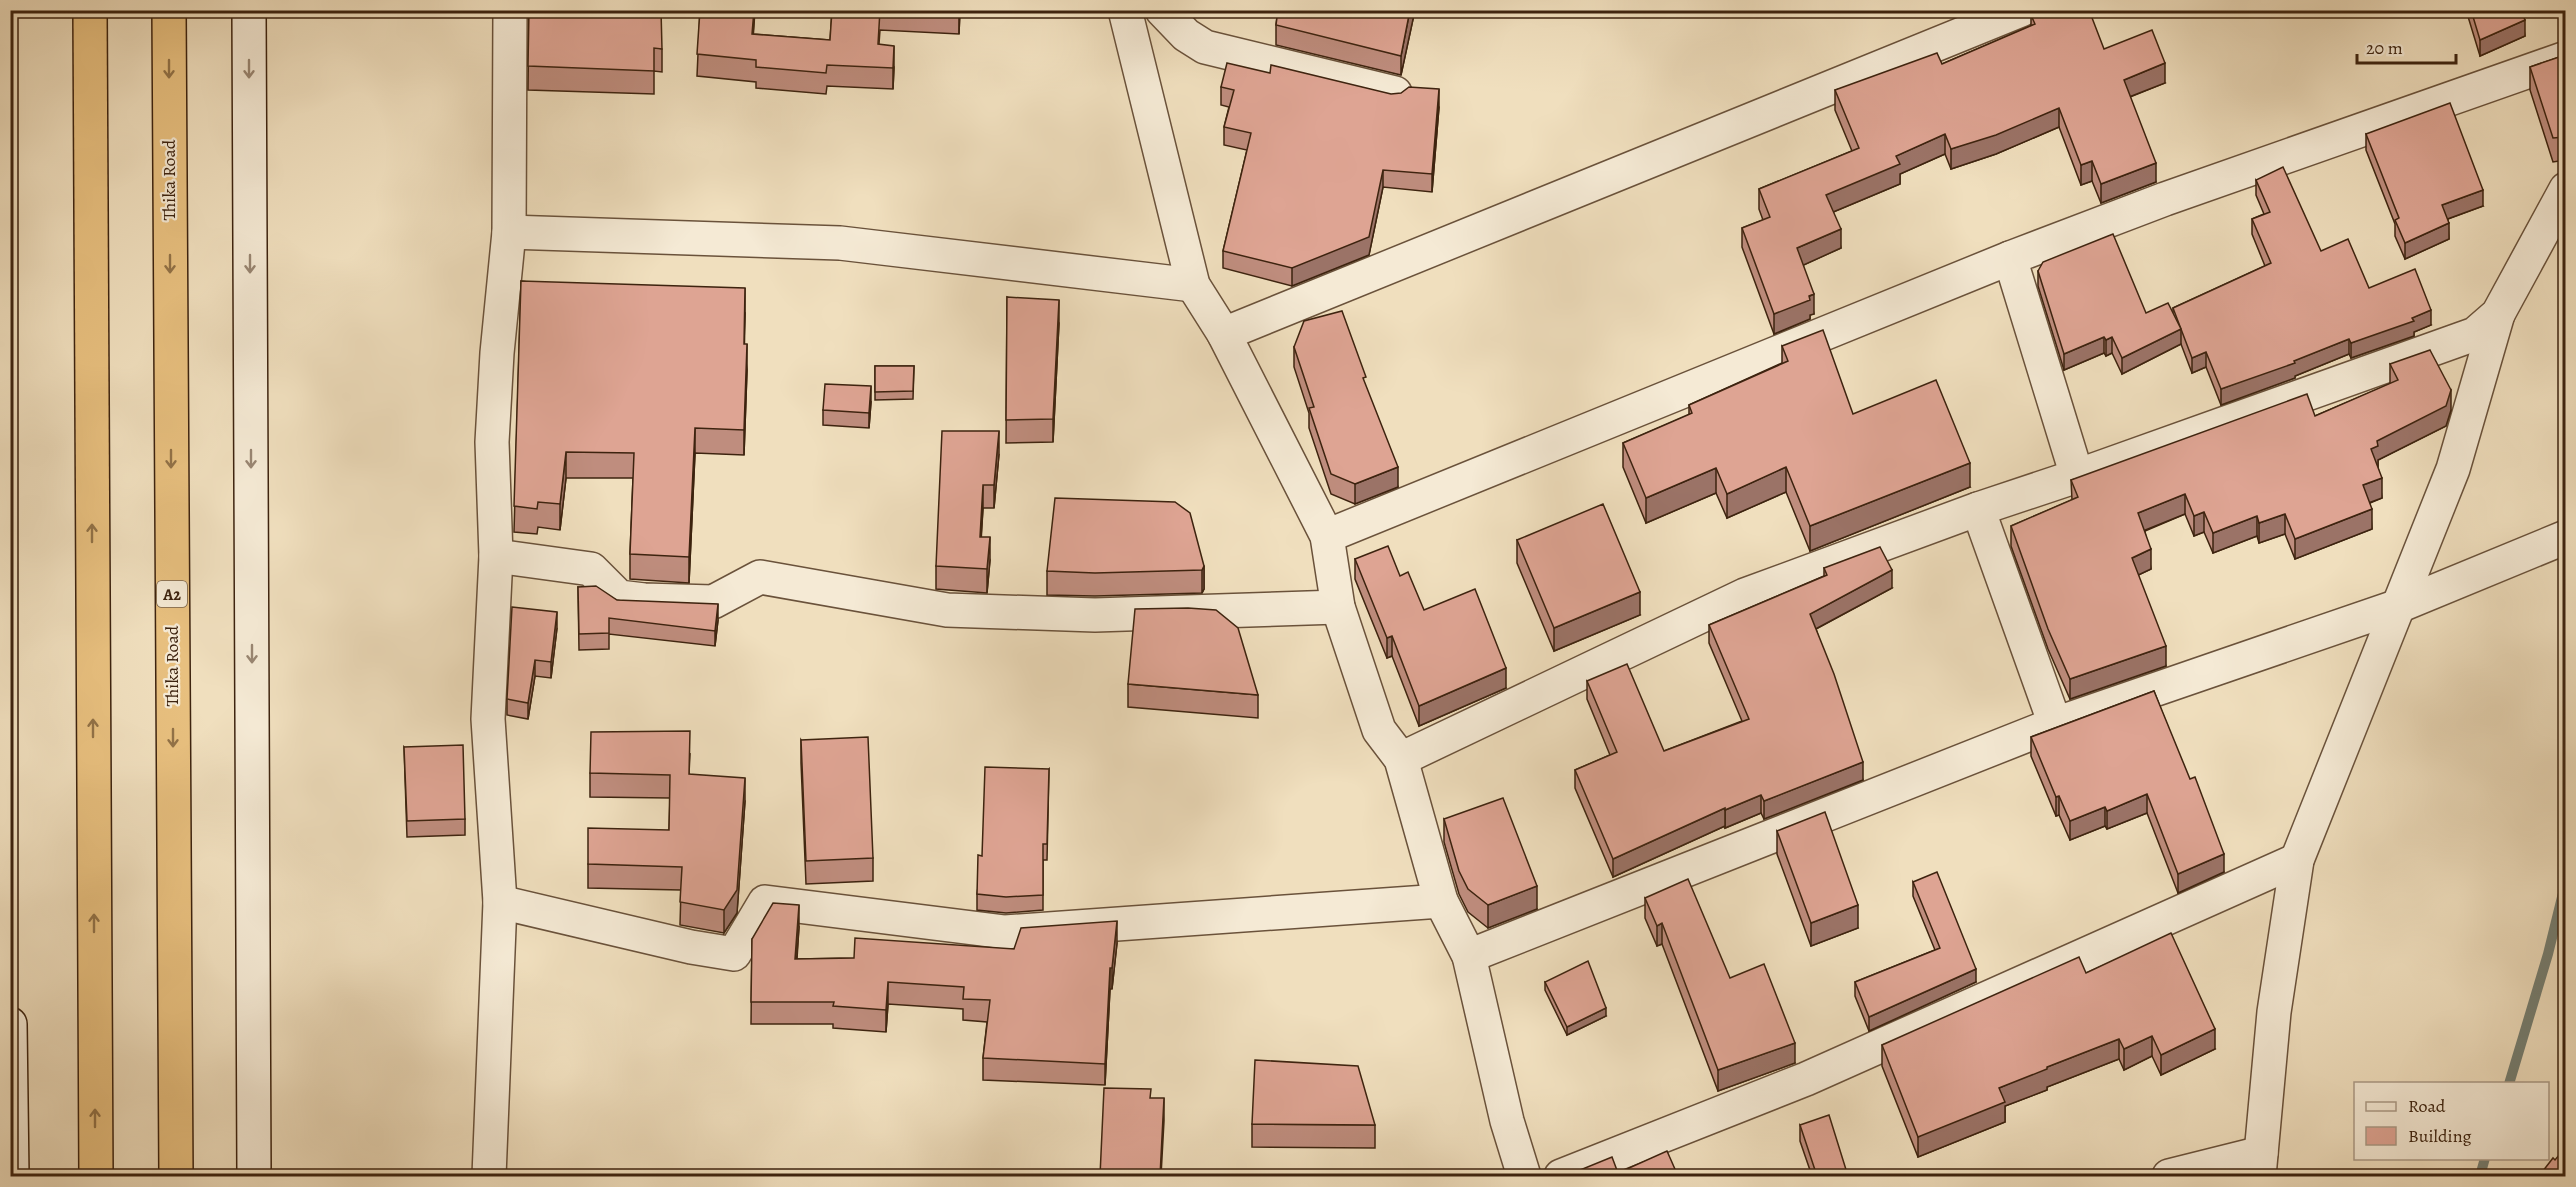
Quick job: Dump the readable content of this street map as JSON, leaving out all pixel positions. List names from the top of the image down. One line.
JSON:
{"streets":{"highway":["Thika Road","A2"]},"legend":["Road","Building"],"scale_bar":"20 m"}
